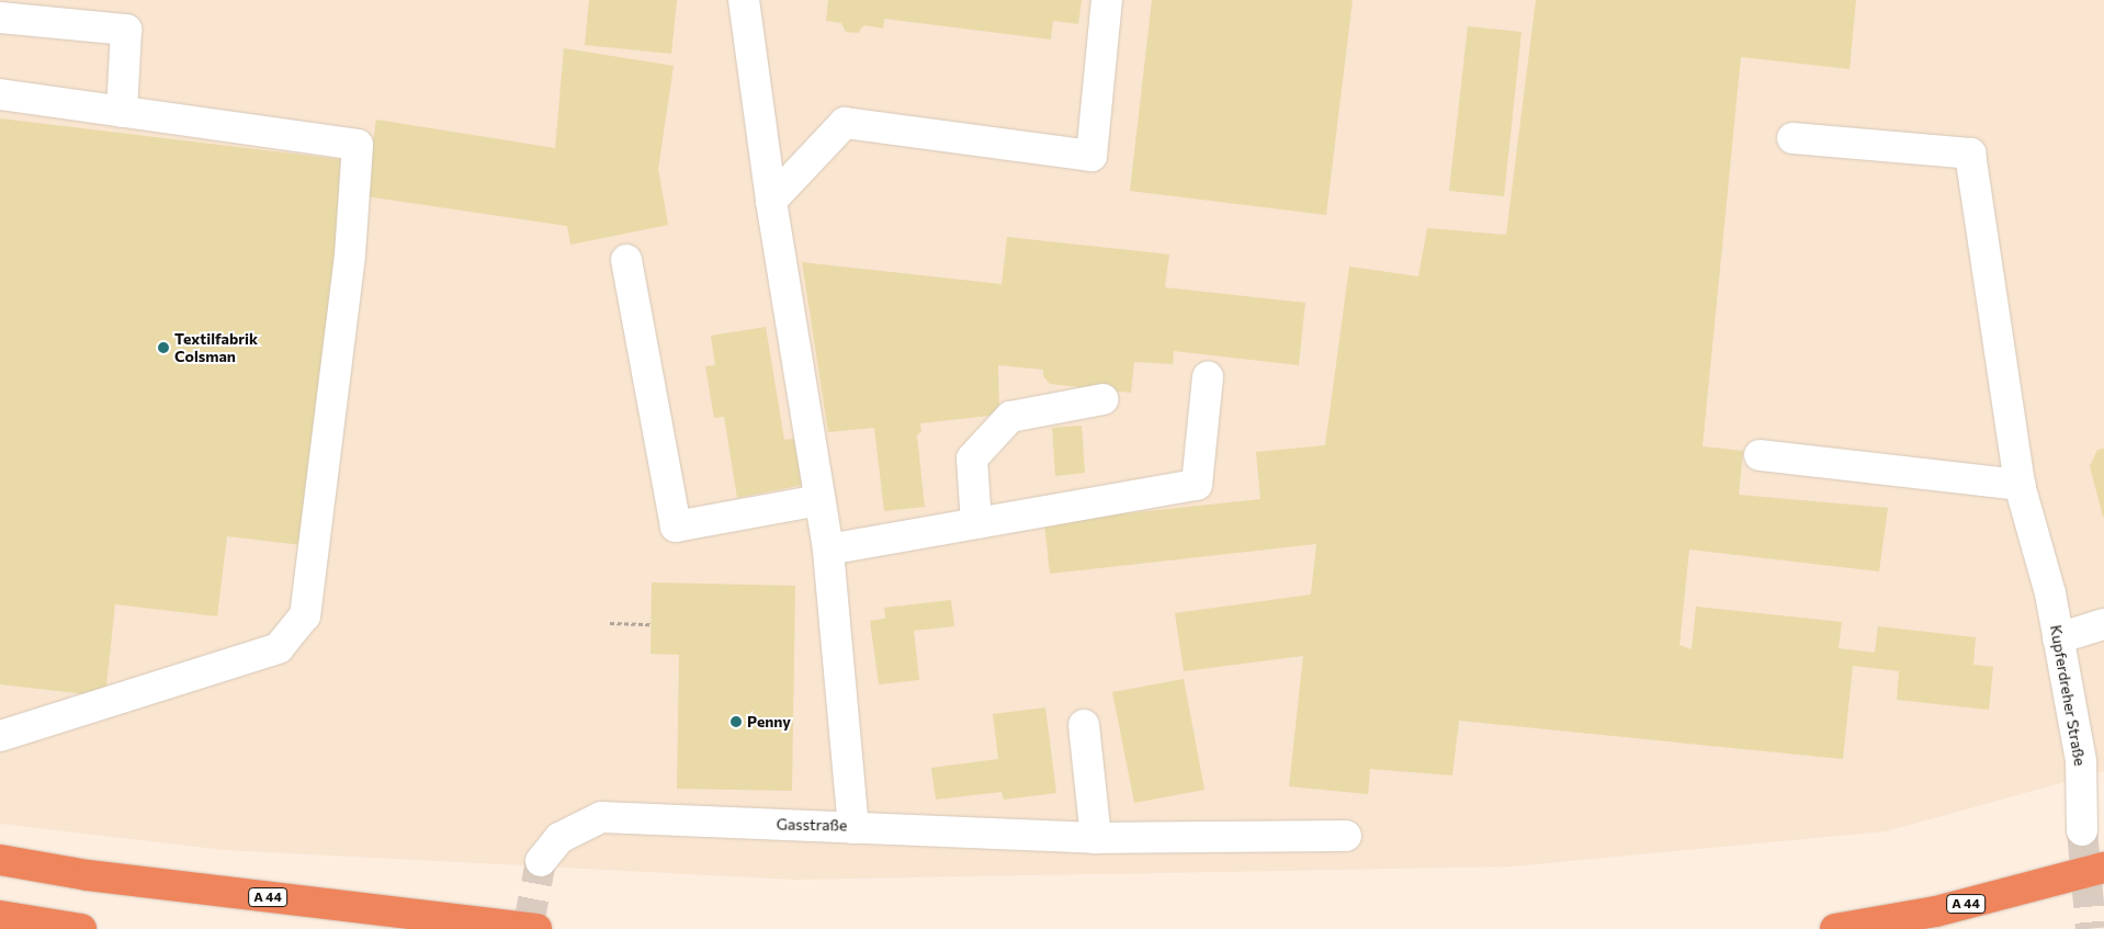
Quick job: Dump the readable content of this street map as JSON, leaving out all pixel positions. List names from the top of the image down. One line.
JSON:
{"streets":{"highway":["A 44"],"street":["Kupferdreher Straße","Gasstraße"]},"places":["Textilfabrik Colsman","Penny"]}
